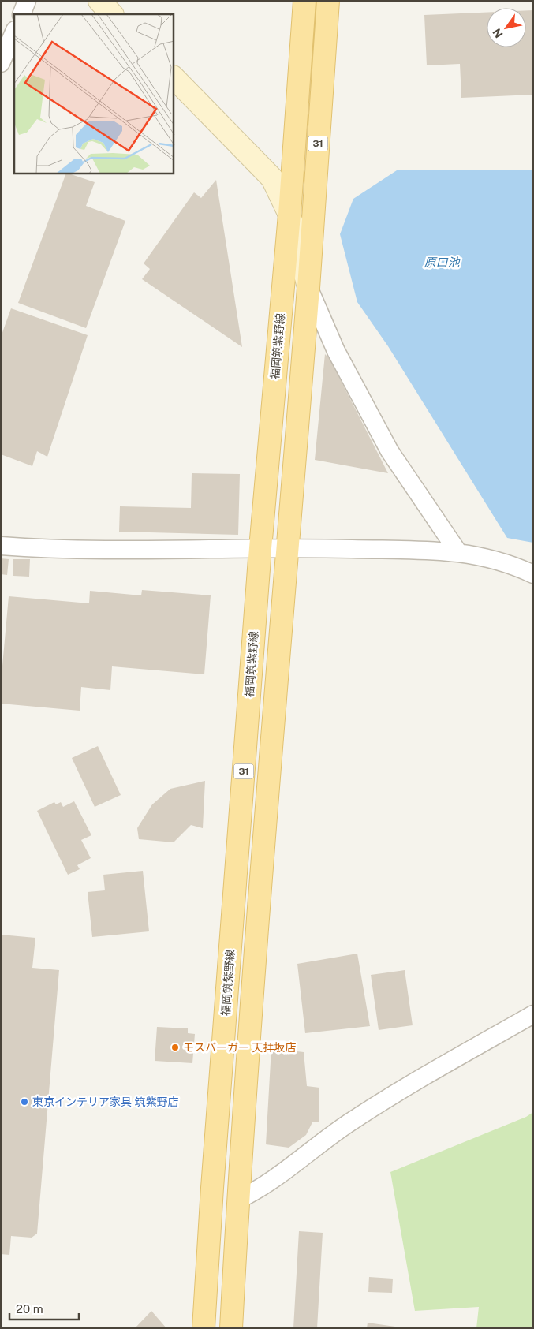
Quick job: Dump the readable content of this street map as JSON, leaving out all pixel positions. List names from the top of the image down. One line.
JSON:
{"streets":{"main road":["31","福岡筑紫野線"]},"water":["原口池"],"places":["モスバーガー 天拝坂店","東京インテリア家具 筑紫野店"],"scale_bar":"20 m","north":"bottom left"}
